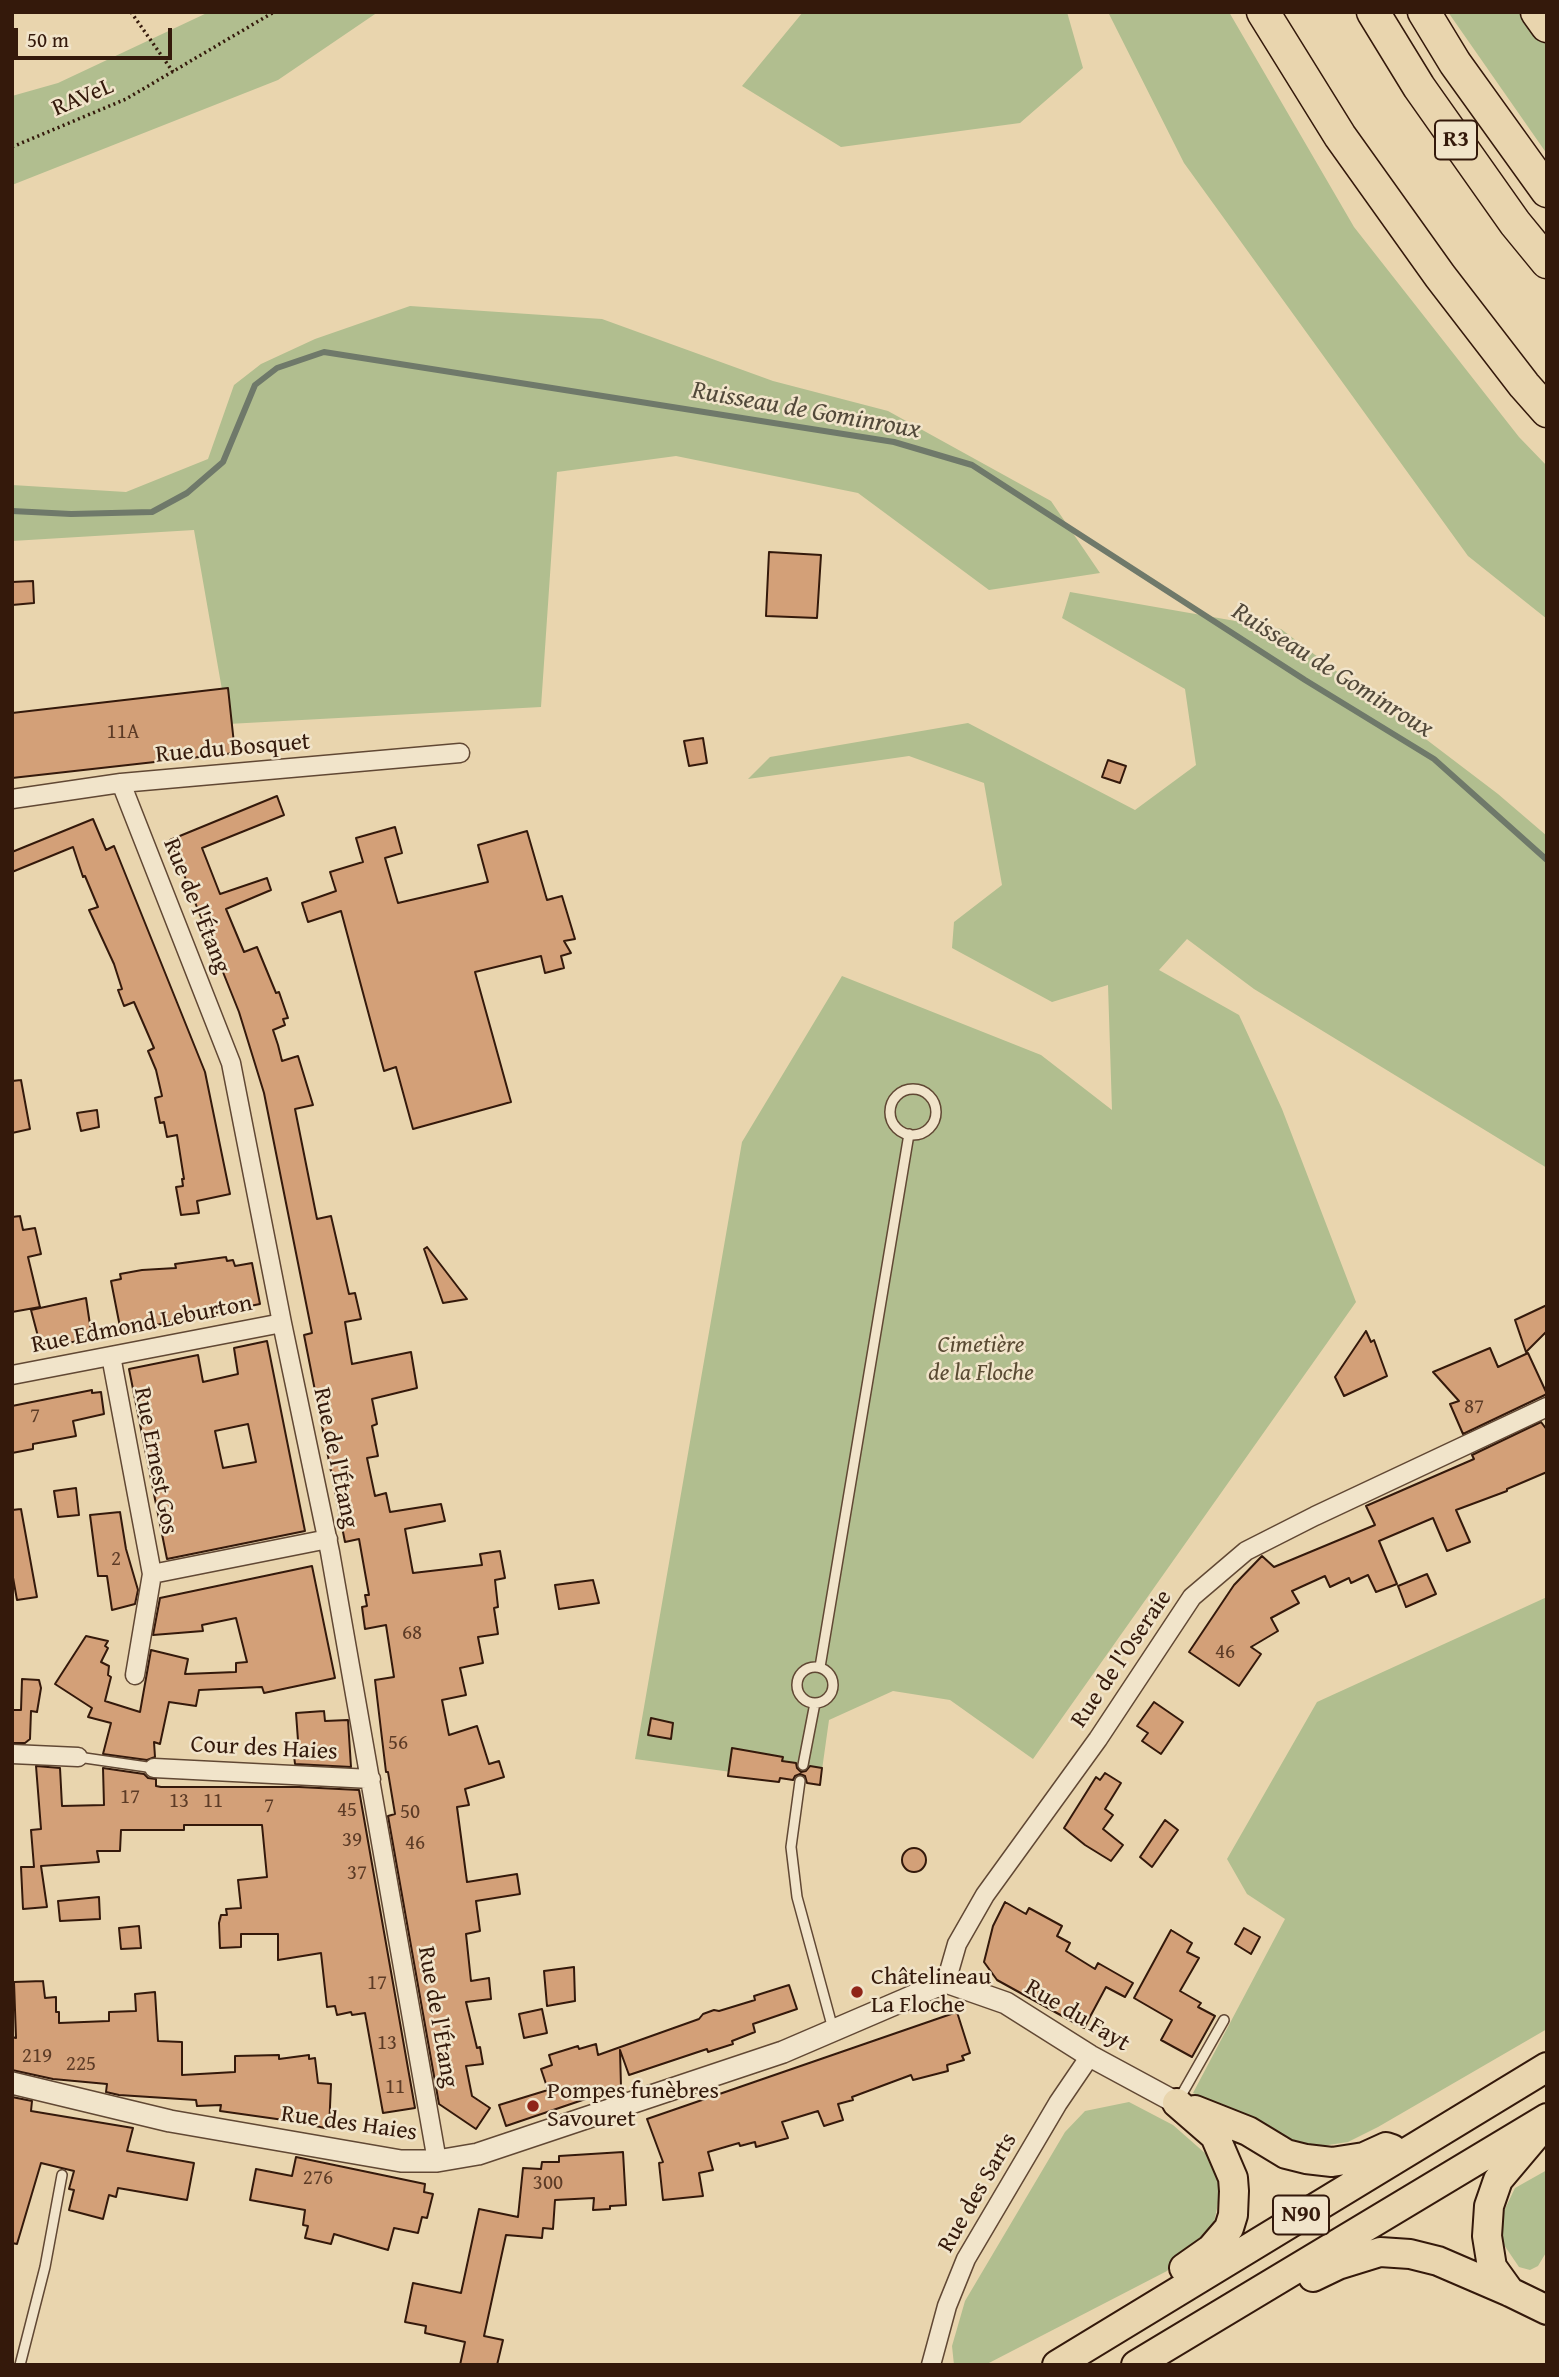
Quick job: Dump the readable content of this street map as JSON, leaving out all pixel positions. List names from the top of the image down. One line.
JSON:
{"streets":{"highway":["R3","N90"],"street":["Rue du Bosquet","Rue de l'Étang","Rue Edmond Leburton","Rue Ernest Gos","Rue de l'Oseraie","Cour des Haies","Rue du Fayt","Rue des Haies","Rue des Sarts"],"path":["RAVeL"]},"crossings":[["Rue du Bosquet","Rue de l'Étang"],["Rue de l'Étang","Rue Edmond Leburton"],["Rue de l'Étang","Rue Ernest Gos"],["Rue de l'Étang","Cour des Haies"],["Rue de l'Étang","Rue des Haies"],["Rue Edmond Leburton","Rue Ernest Gos"],["Rue de l'Oseraie","Rue du Fayt"],["Rue de l'Oseraie","Rue des Haies"],["Rue du Fayt","Rue des Haies"],["Rue du Fayt","Rue des Sarts"],["Rue du Fayt","N90"]],"water":["Ruisseau de Gominroux"],"parks":["Cimetière de la Floche"],"places":["Châtelineau La Floche","Pompes funèbres Savouret"],"house_numbers":["11A","87","7","2","68","46","56","17","13","11","7","45","50","39","46","37","17","13","219","225","11","276","300"],"scale_bar":"50 m"}
